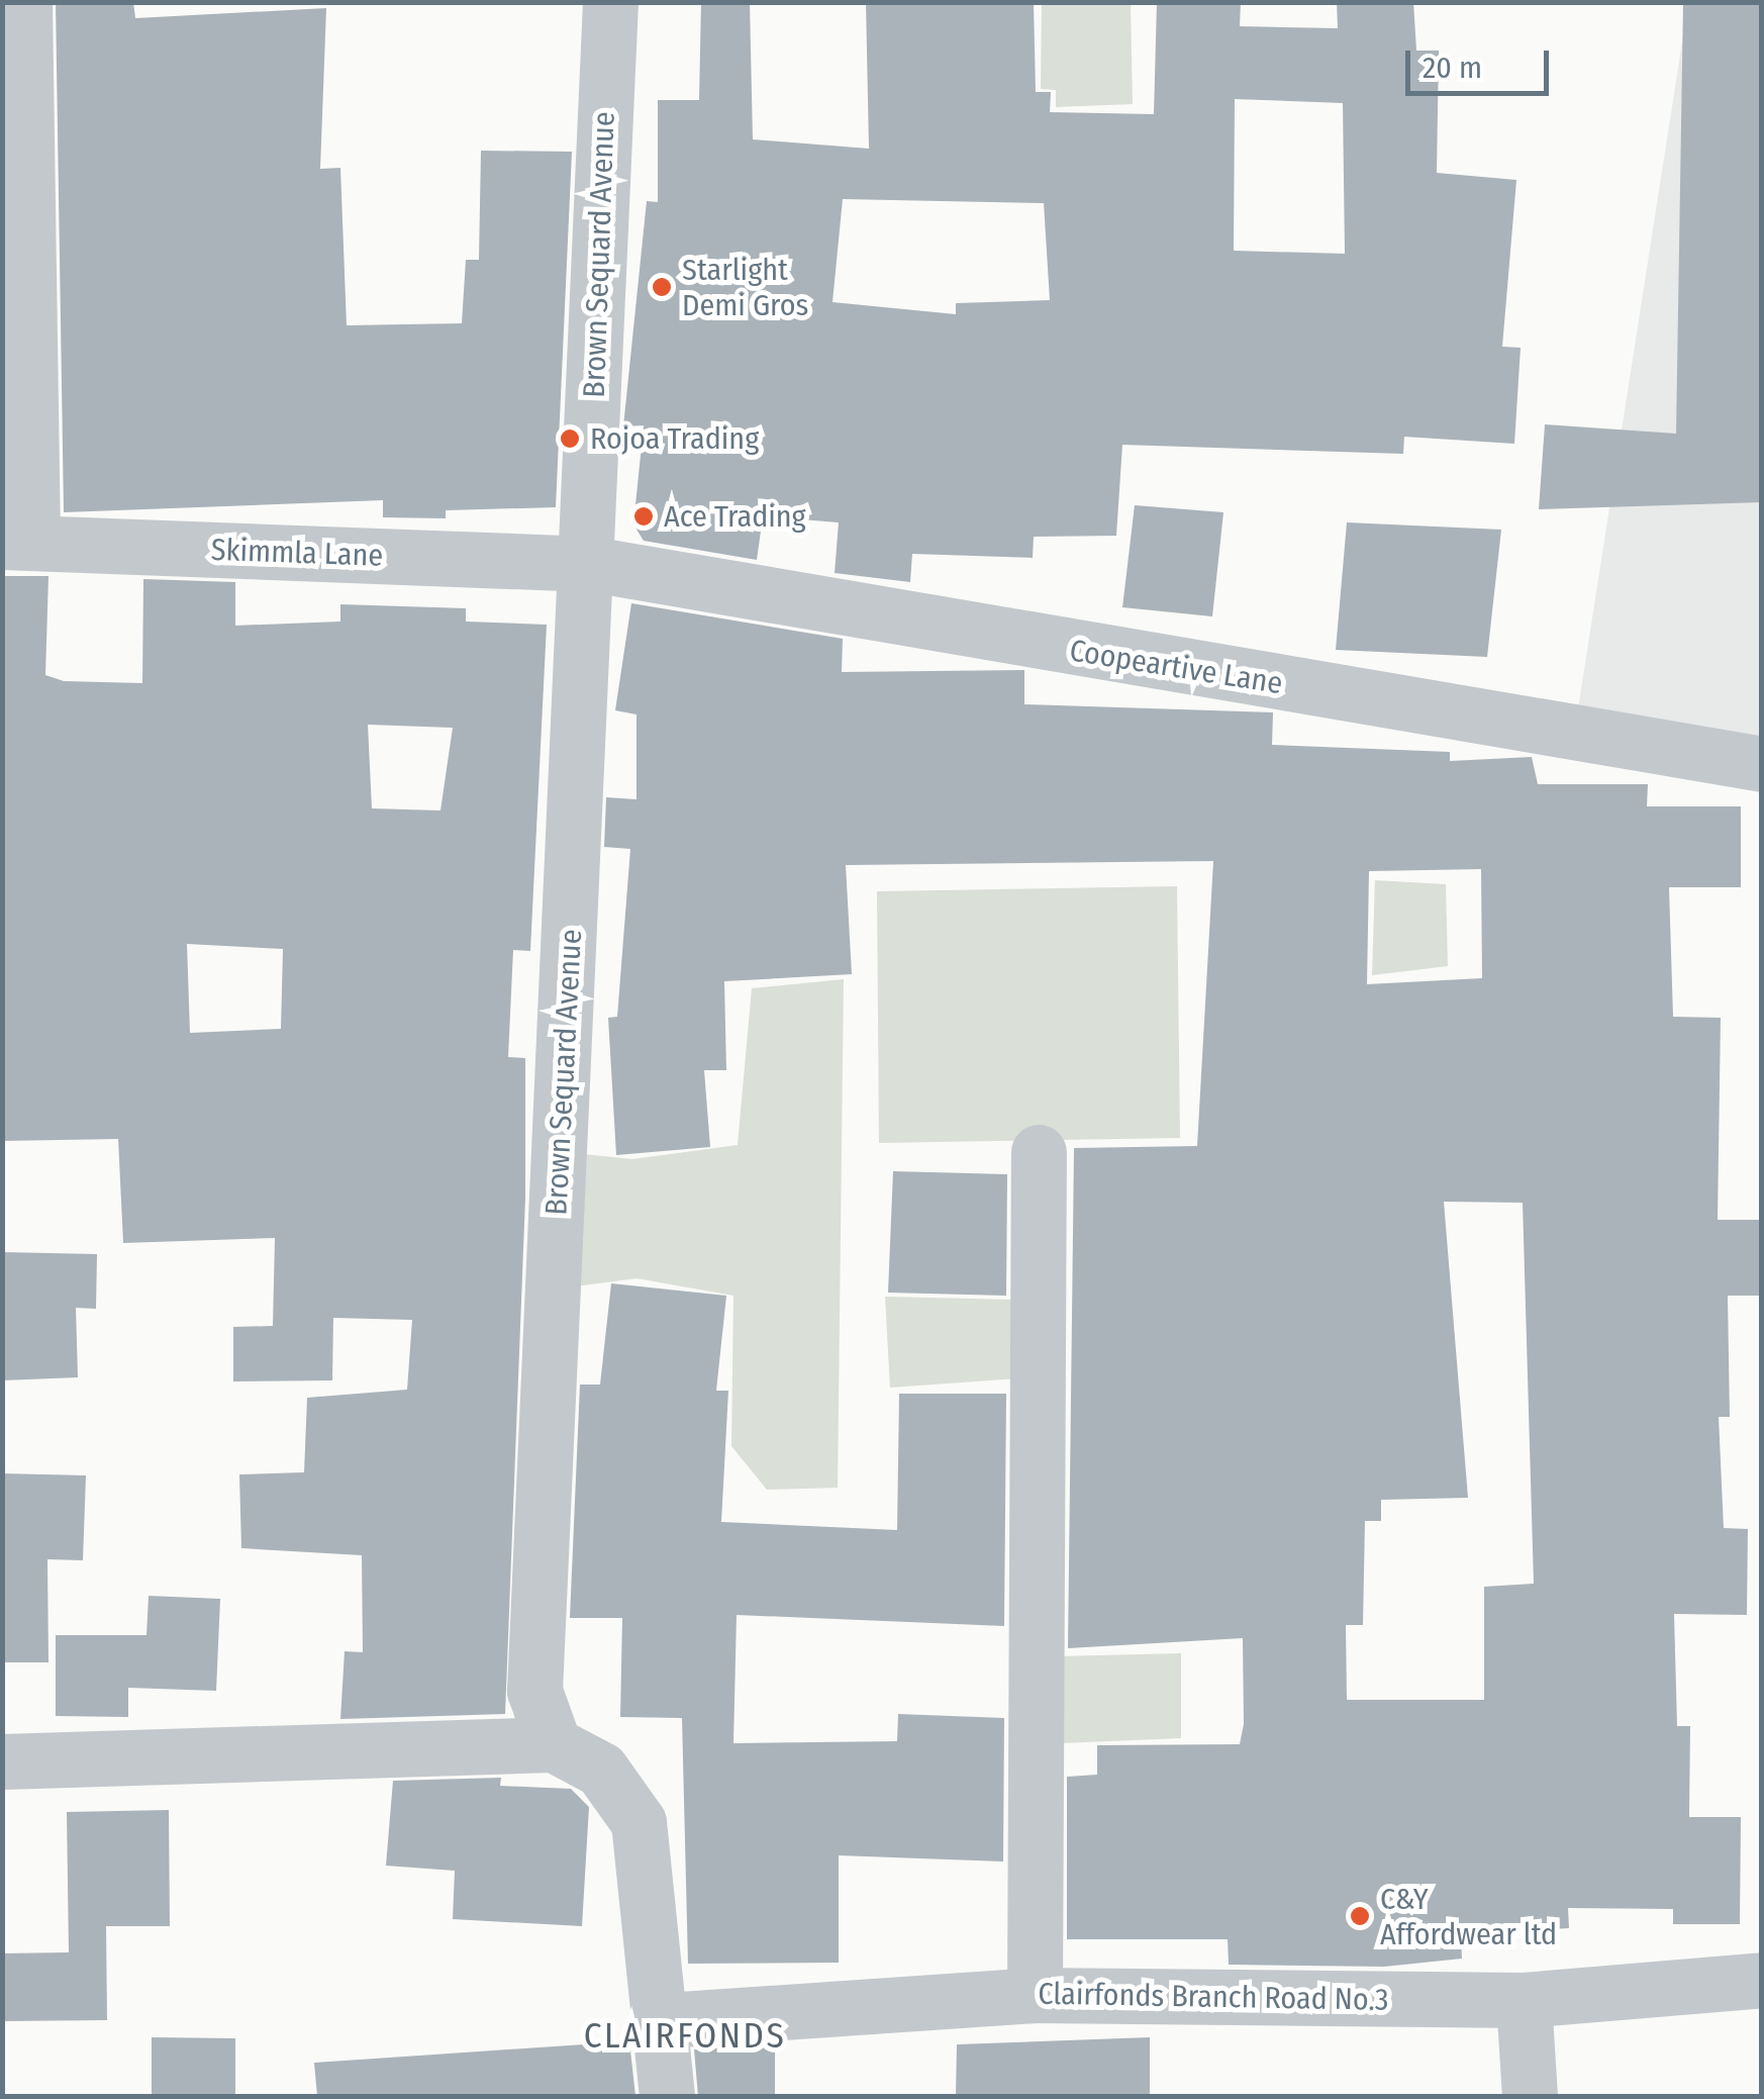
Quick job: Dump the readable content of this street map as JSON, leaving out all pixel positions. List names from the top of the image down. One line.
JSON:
{"streets":{"street":["Brown Sequard Avenue","Skimmla Lane","Coopeartive Lane","Clairfonds Branch Road No.3"]},"crossings":[["Brown Sequard Avenue","Skimmla Lane"],["Brown Sequard Avenue","Coopeartive Lane"],["Skimmla Lane","Coopeartive Lane"]],"districts":["CLAIRFONDS"],"places":["Starlight Demi Gros","Rojoa Trading","Ace Trading","C&Y Affordwear ltd"],"scale_bar":"20 m"}
